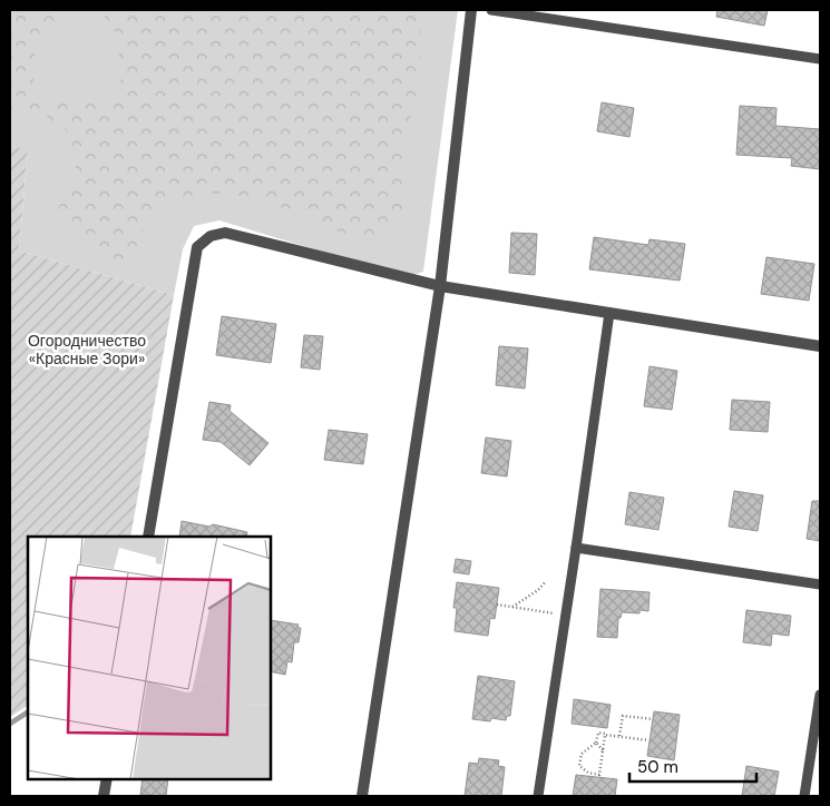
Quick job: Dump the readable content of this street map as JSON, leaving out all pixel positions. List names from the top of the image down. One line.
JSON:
{"parks":["Огородничество «Красные Зори»"],"scale_bar":"50 m"}
